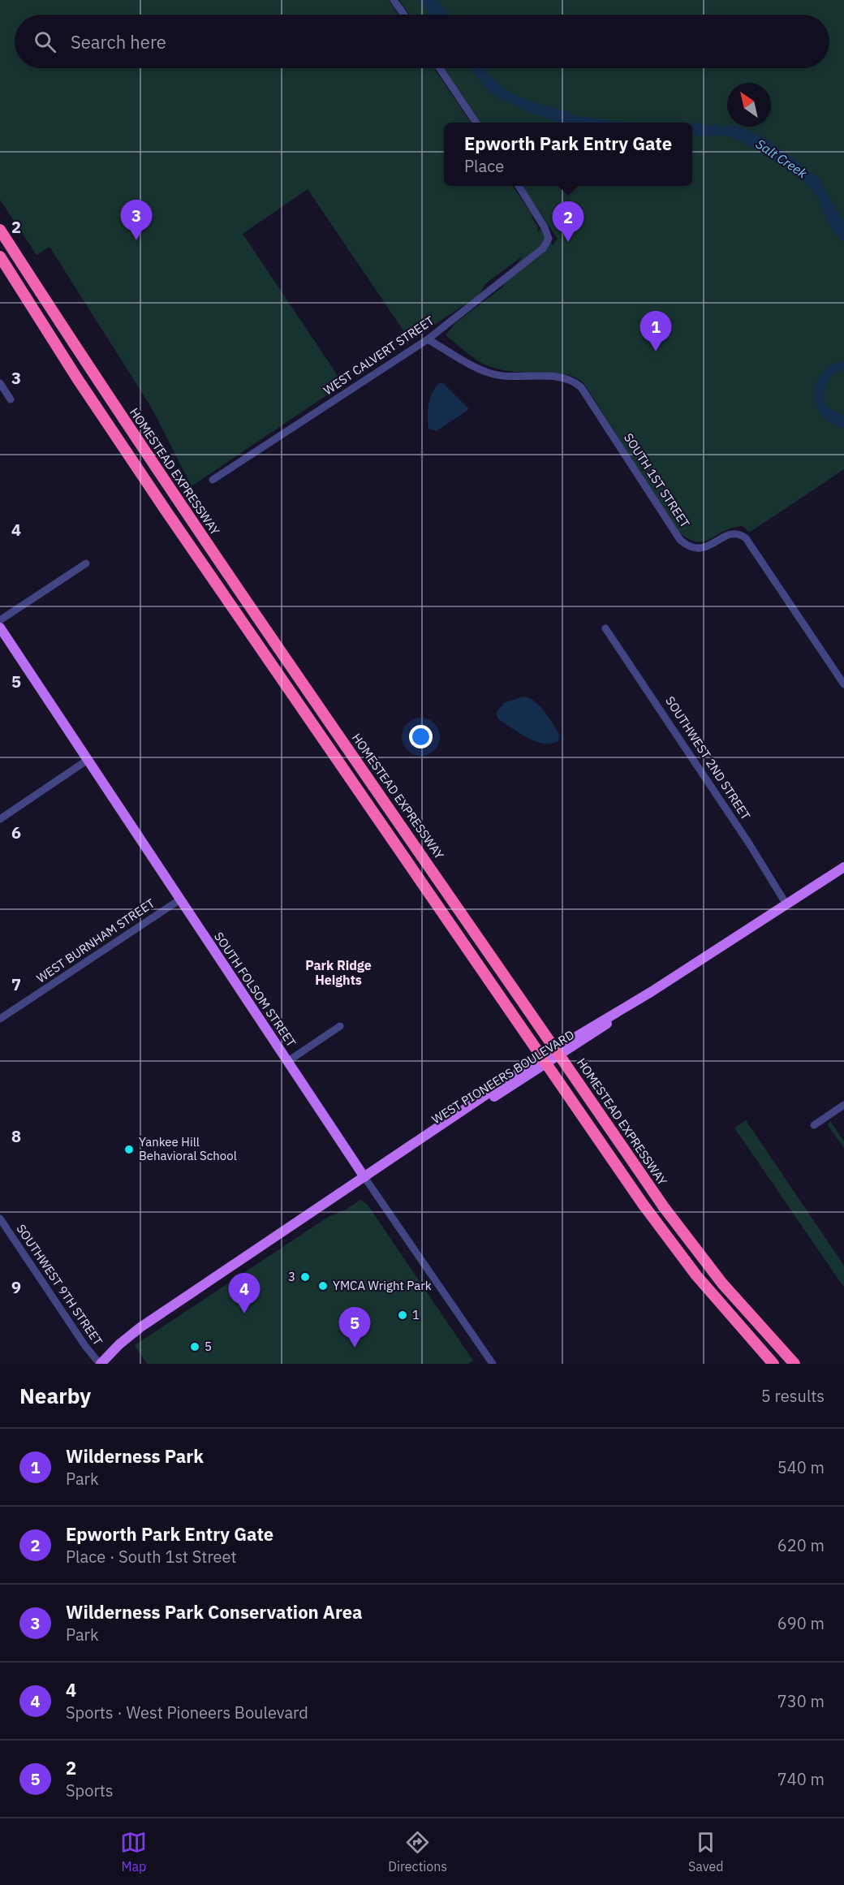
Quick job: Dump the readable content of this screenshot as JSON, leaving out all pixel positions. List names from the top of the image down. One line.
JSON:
{"streets":{"highway":["HOMESTEAD EXPRESSWAY"],"main road":["SOUTH FOLSOM STREET","WEST PIONEERS BOULEVARD"],"street":["WEST CALVERT STREET","SOUTH 1ST STREET","SOUTHWEST 2ND STREET","WEST BURNHAM STREET","SOUTHWEST 9TH STREET"]},"crossings":[["WEST CALVERT STREET","SOUTH 1ST STREET"],["HOMESTEAD EXPRESSWAY","WEST PIONEERS BOULEVARD"],["SOUTHWEST 2ND STREET","WEST PIONEERS BOULEVARD"],["WEST BURNHAM STREET","SOUTH FOLSOM STREET"],["SOUTH FOLSOM STREET","WEST PIONEERS BOULEVARD"],["WEST PIONEERS BOULEVARD","SOUTHWEST 9TH STREET"]],"districts":["Park Ridge Heights"],"water":["Salt Creek"],"places":["Yankee Hill Behavioral School","3","YMCA Wright Park","1","5"],"north":"top left","page":{"search":"Search here","popup":["Epworth Park Entry Gate","Place"],"pins":["3","2","1","4","5"],"heading":["Nearby","5 results"],"list":[{"mark":"1","name":"Wilderness Park","note":"Park","value":"540 m"},{"mark":"2","name":"Epworth Park Entry Gate","note":"Place · South 1st Street","value":"620 m"},{"mark":"3","name":"Wilderness Park Conservation Area","note":"Park","value":"690 m"},{"mark":"4","name":"4","note":"Sports · West Pioneers Boulevard","value":"730 m"},{"mark":"5","name":"2","note":"Sports","value":"740 m"}],"nav":["Map","Directions","Saved"]},"grid":{"rows":["2","3","4","5","6","7","8","9"]}}
